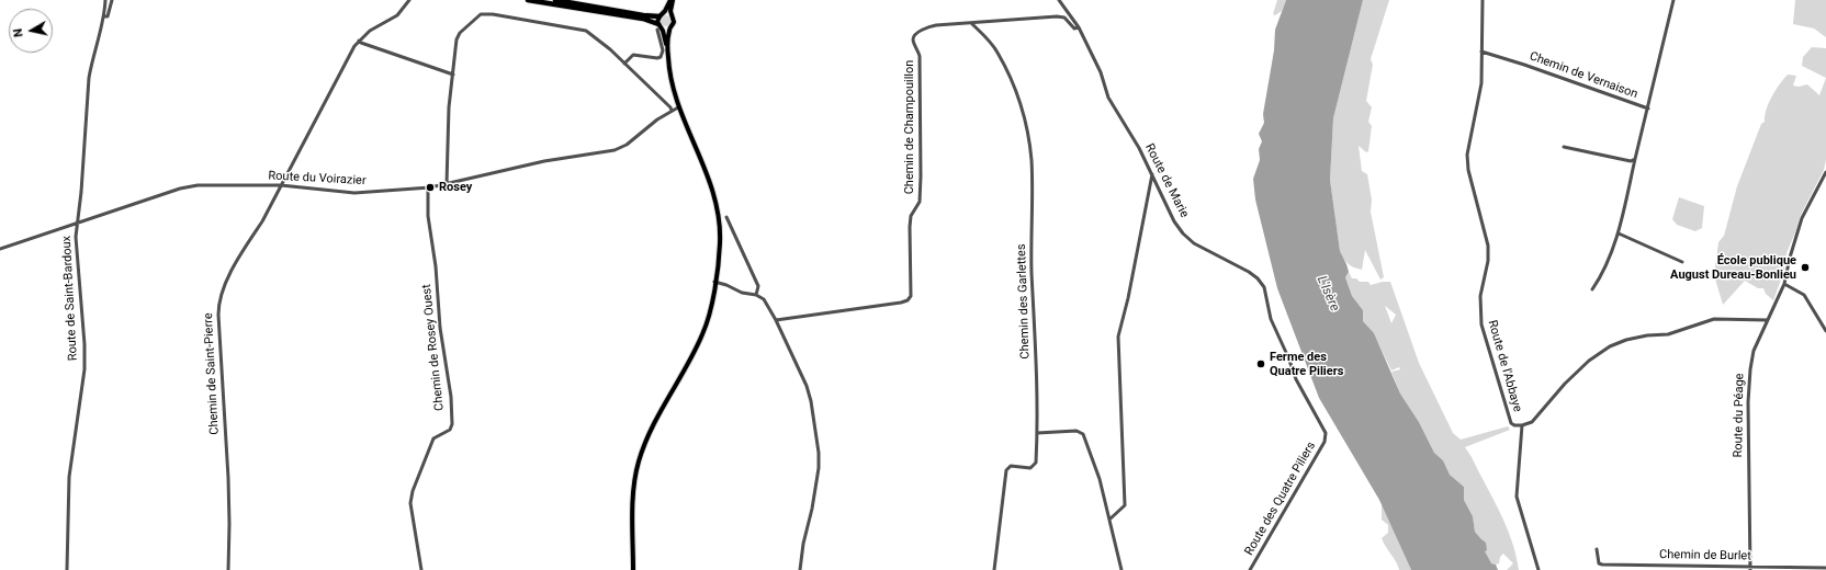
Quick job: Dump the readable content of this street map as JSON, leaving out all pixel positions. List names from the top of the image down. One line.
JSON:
{"streets":{"street":["Chemin de Vernaison","Chemin de Champouillon","Route du Voirazier","Route de Marie","Route de Saint-Bardoux","Chemin des Garlettes","Chemin de Rosey Ouest","Route de l'Abbaye","Chemin de Saint-Pierre","Route du Péage","Route des Quatre Piliers","Chemin de Burlet"]},"crossings":[["Chemin de Vernaison","Route de l'Abbaye"],["Chemin de Champouillon","Chemin des Garlettes"],["Route du Voirazier","Route de Saint-Bardoux"],["Route du Voirazier","Chemin de Rosey Ouest"],["Route du Voirazier","Chemin de Saint-Pierre"],["Route de Marie","Route des Quatre Piliers"],["Route de l'Abbaye","Route du Péage"],["Route du Péage","Chemin de Burlet"]],"water":["L'Isère"],"places":["Rosey","École publique August Dureau-Bonlieu","Ferme des Quatre Piliers"],"north":"left"}
